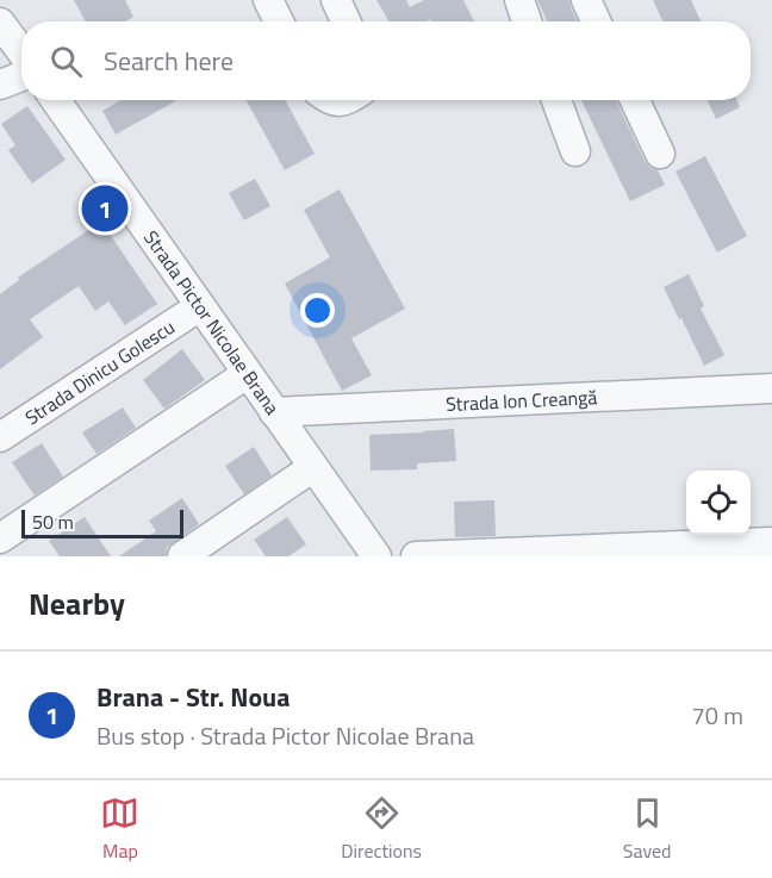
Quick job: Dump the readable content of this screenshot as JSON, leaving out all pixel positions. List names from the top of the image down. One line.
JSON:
{"streets":{"street":["Strada Pictor Nicolae Brana","Strada Dinicu Golescu","Strada Ion Creangă"]},"crossings":[["Strada Pictor Nicolae Brana","Strada Dinicu Golescu"],["Strada Pictor Nicolae Brana","Strada Ion Creangă"]],"scale_bar":"50 m","page":{"search":"Search here","pins":"1","scale":"50 m","heading":"Nearby","list":[{"mark":"1","name":"Brana - Str. Noua","note":"Bus stop · Strada Pictor Nicolae Brana","value":"70 m"}],"nav":["Map","Directions","Saved"]}}
